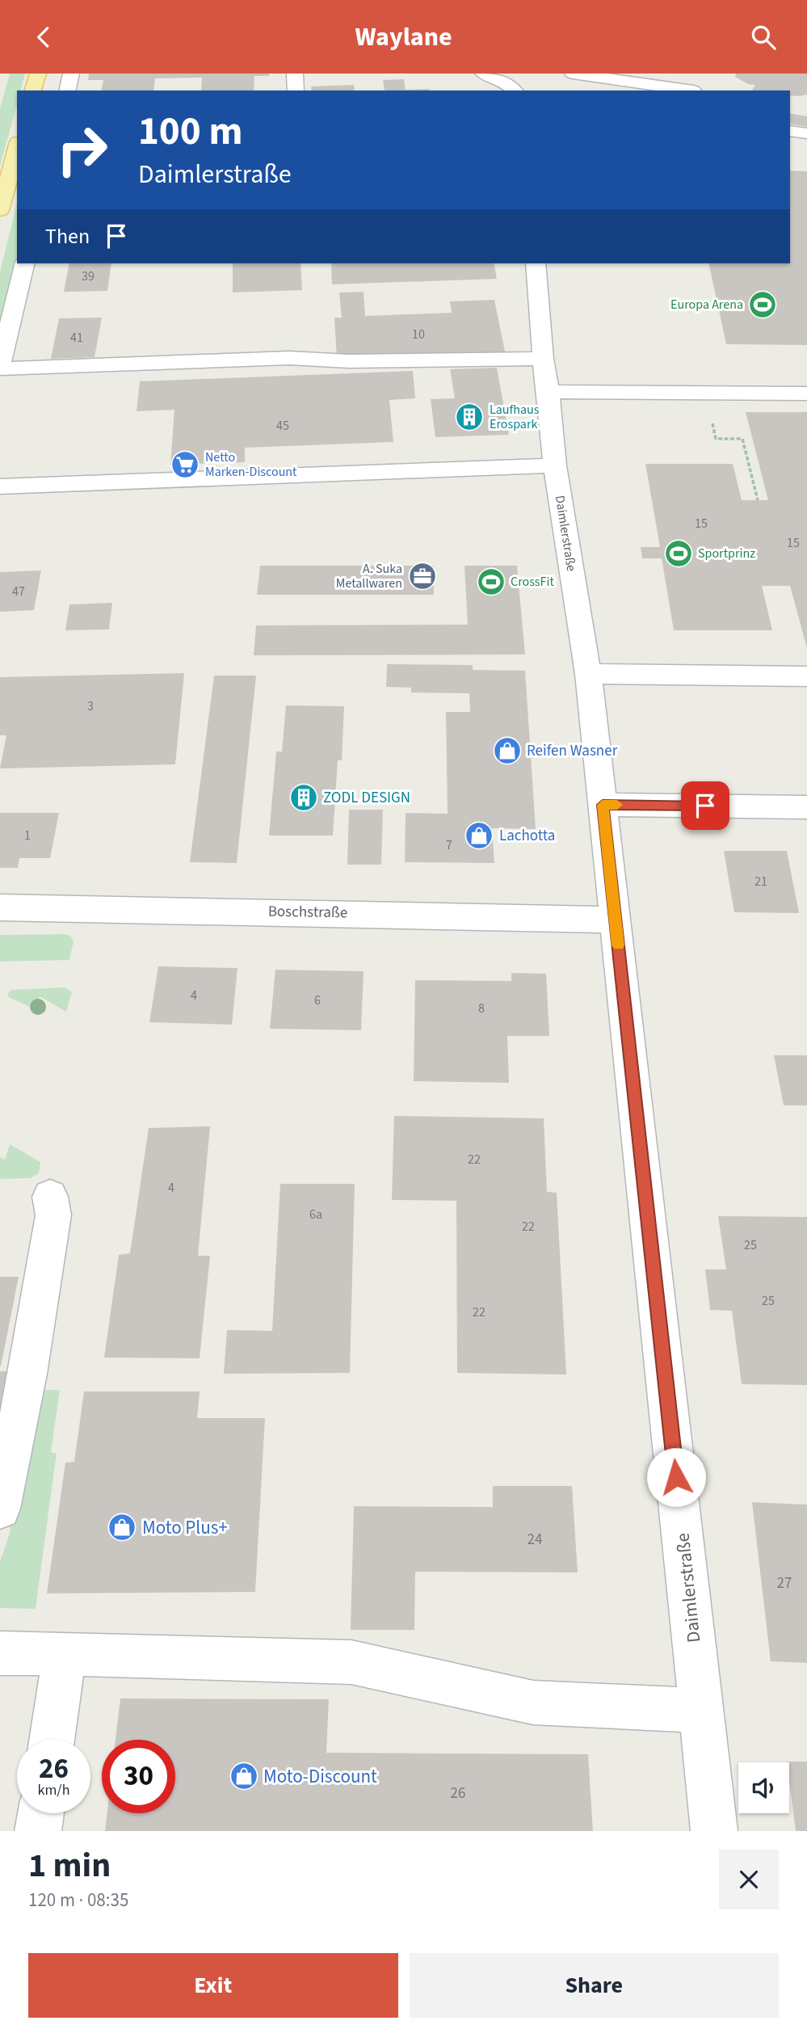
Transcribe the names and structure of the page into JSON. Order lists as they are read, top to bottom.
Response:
{
  "streets": {
    "street": ["Daimlerstraße", "Boschstraße"]
  },
  "crossings": [
    ["Daimlerstraße", "Boschstraße"]
  ],
  "places": {
    "sports": ["Europa Arena", "Sportprinz", "CrossFit"],
    "building": ["Laufhaus Erospark", "ZODL DESIGN"],
    "supermarket": ["Netto Marken-Discount"],
    "office": ["A. Suka Metallwaren"],
    "shop": [
      "Reifen Wasner",
      "Lachotta",
      "Moto Plus+",
      "Moto-Discount"
    ]
  },
  "house_numbers": [
    "39",
    "10",
    "41",
    "45",
    "15",
    "15",
    "47",
    "3",
    "1",
    "7",
    "21",
    "4",
    "6",
    "8",
    "22",
    "4",
    "6a",
    "22",
    "25",
    "25",
    "22",
    "24",
    "27",
    "26"
  ],
  "page": {
    "header": "Waylane",
    "turn": ["100 m", "Daimlerstraße"],
    "then": "Then",
    "speed": "26 km/h",
    "limit": "30",
    "heading": ["1 min", "120 m · 08:35"],
    "buttons": ["Exit", "Share"]
  }
}
